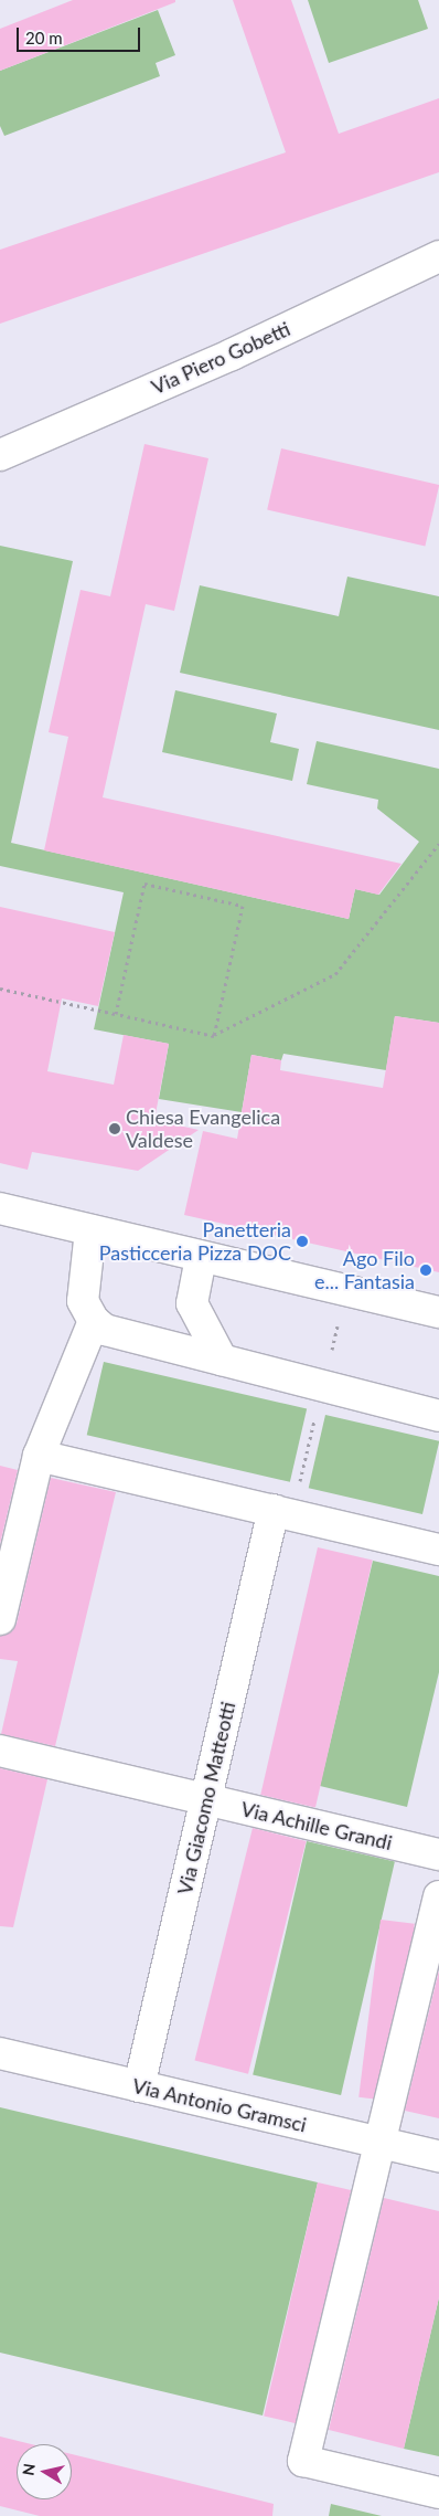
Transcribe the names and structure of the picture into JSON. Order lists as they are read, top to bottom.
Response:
{
  "streets": {
    "street": [
      "Via Piero Gobetti",
      "Via Giacomo Matteotti",
      "Via Achille Grandi",
      "Via Antonio Gramsci"
    ]
  },
  "crossings": [
    ["Via Giacomo Matteotti", "Via Achille Grandi"],
    ["Via Giacomo Matteotti", "Via Antonio Gramsci"]
  ],
  "places": ["Chiesa Evangelica Valdese", "Panetteria Pasticceria Pizza DOC", "Ago Filo e... Fantasia"],
  "scale_bar": "20 m",
  "north": "left"
}
